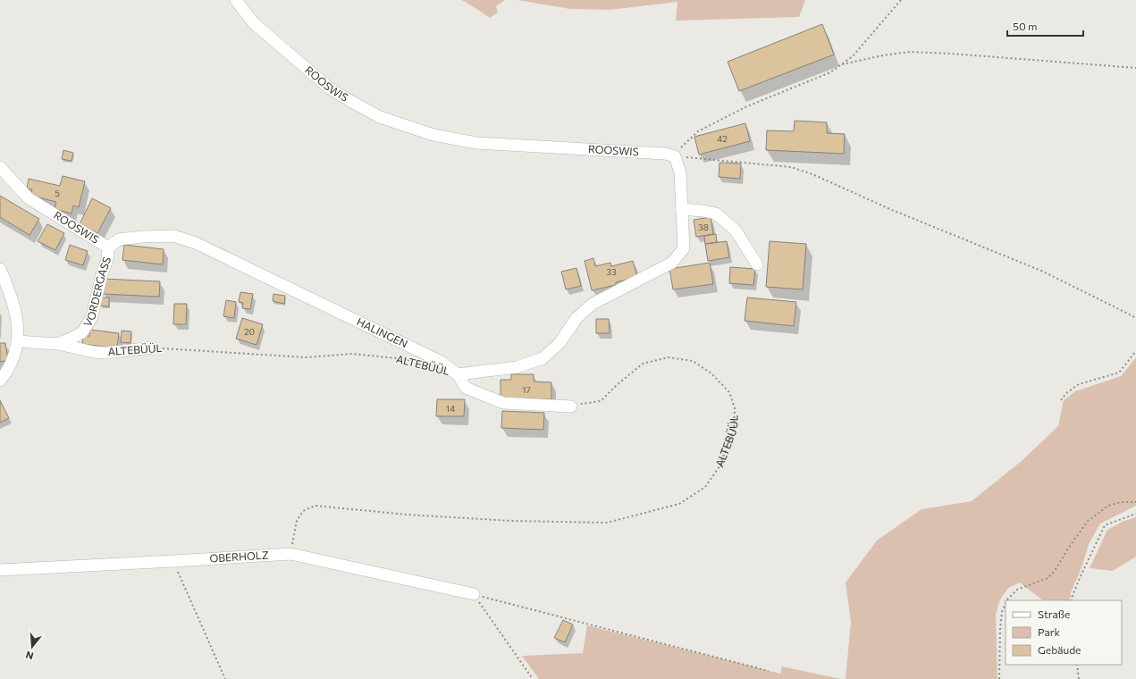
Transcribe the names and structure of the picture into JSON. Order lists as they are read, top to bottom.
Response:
{
  "streets": {
    "street": [
      "ROOSWIS",
      "VORDERGASS",
      "HALINGEN",
      "ALTEBÜÜL",
      "OBERHOLZ"
    ]
  },
  "crossings": [
    ["ROOSWIS", "VORDERGASS"],
    ["ROOSWIS", "HALINGEN"],
    ["VORDERGASS", "ALTEBÜÜL"],
    ["HALINGEN", "ALTEBÜÜL"],
    ["ALTEBÜÜL", "OBERHOLZ"]
  ],
  "house_numbers": [
    "42",
    "5",
    "38",
    "33",
    "20",
    "17",
    "14"
  ],
  "legend": ["Straße", "Park", "Gebäude"],
  "scale_bar": "50 m",
  "north": "bottom"
}
